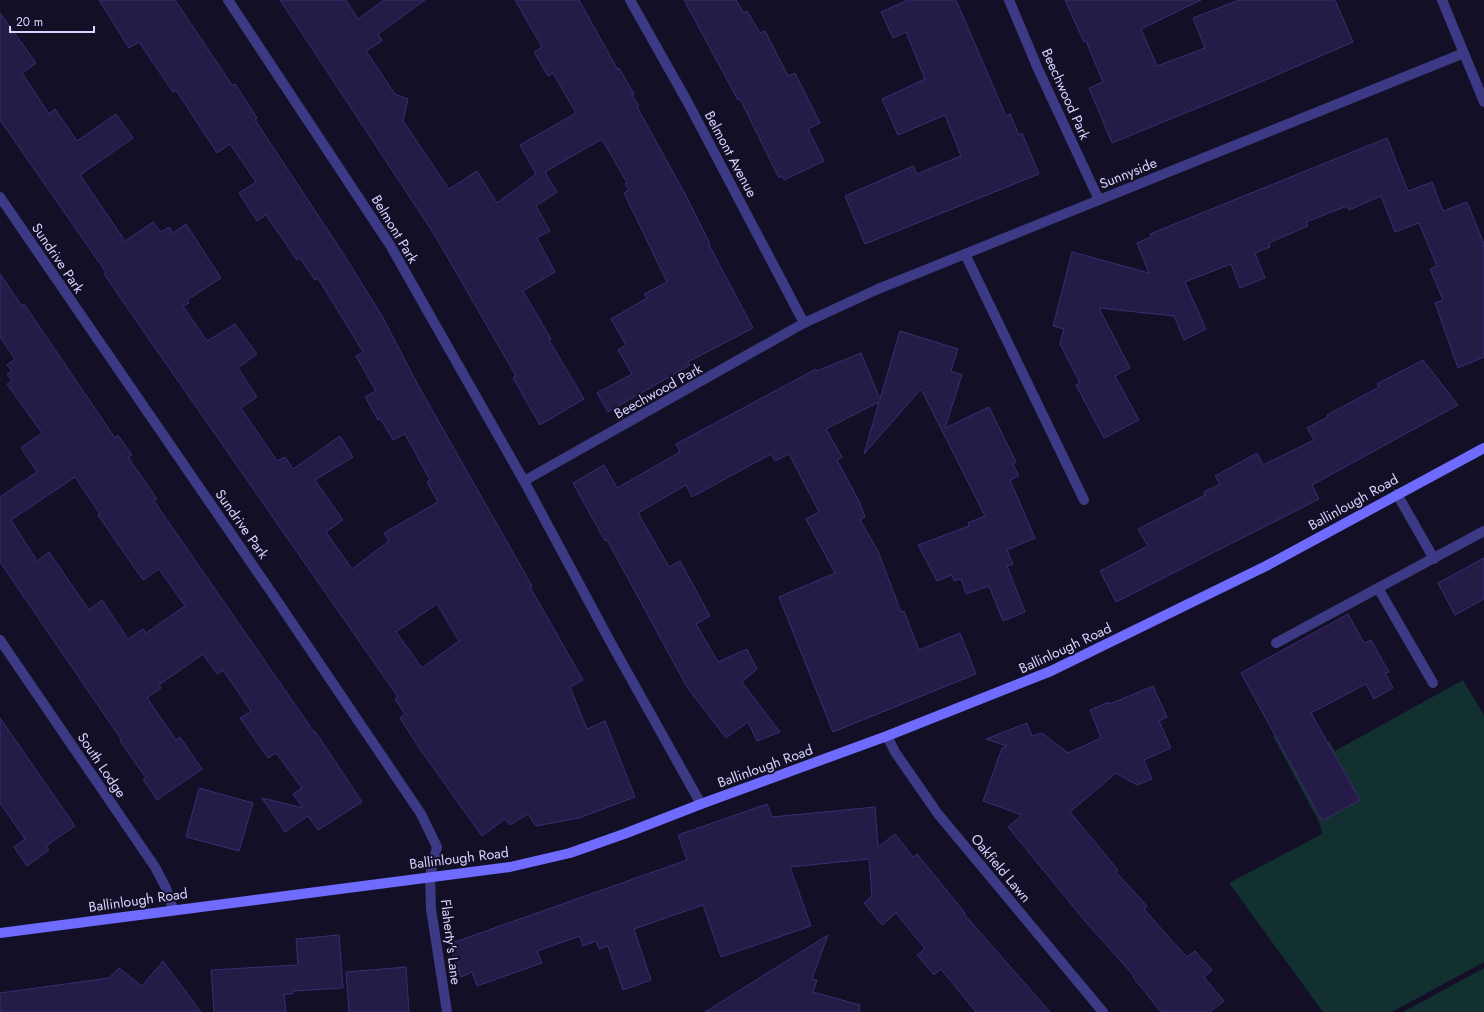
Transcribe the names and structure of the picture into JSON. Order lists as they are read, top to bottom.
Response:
{
  "streets": {
    "street": [
      "Beechwood Park",
      "Belmont Avenue",
      "Sunnyside",
      "Belmont Park",
      "Sundrive Park",
      "Ballinlough Road",
      "South Lodge",
      "Oakfield Lawn",
      "Flaherty's Lane"
    ]
  },
  "crossings": [
    ["Beechwood Park", "Belmont Avenue"],
    ["Beechwood Park", "Sunnyside"],
    ["Beechwood Park", "Belmont Park"],
    ["Belmont Avenue", "Sunnyside"],
    ["Belmont Park", "Ballinlough Road"],
    ["Sundrive Park", "Ballinlough Road"],
    ["Sundrive Park", "Flaherty's Lane"],
    ["Ballinlough Road", "South Lodge"],
    ["Ballinlough Road", "Oakfield Lawn"],
    ["Ballinlough Road", "Flaherty's Lane"]
  ],
  "scale_bar": "20 m"
}
